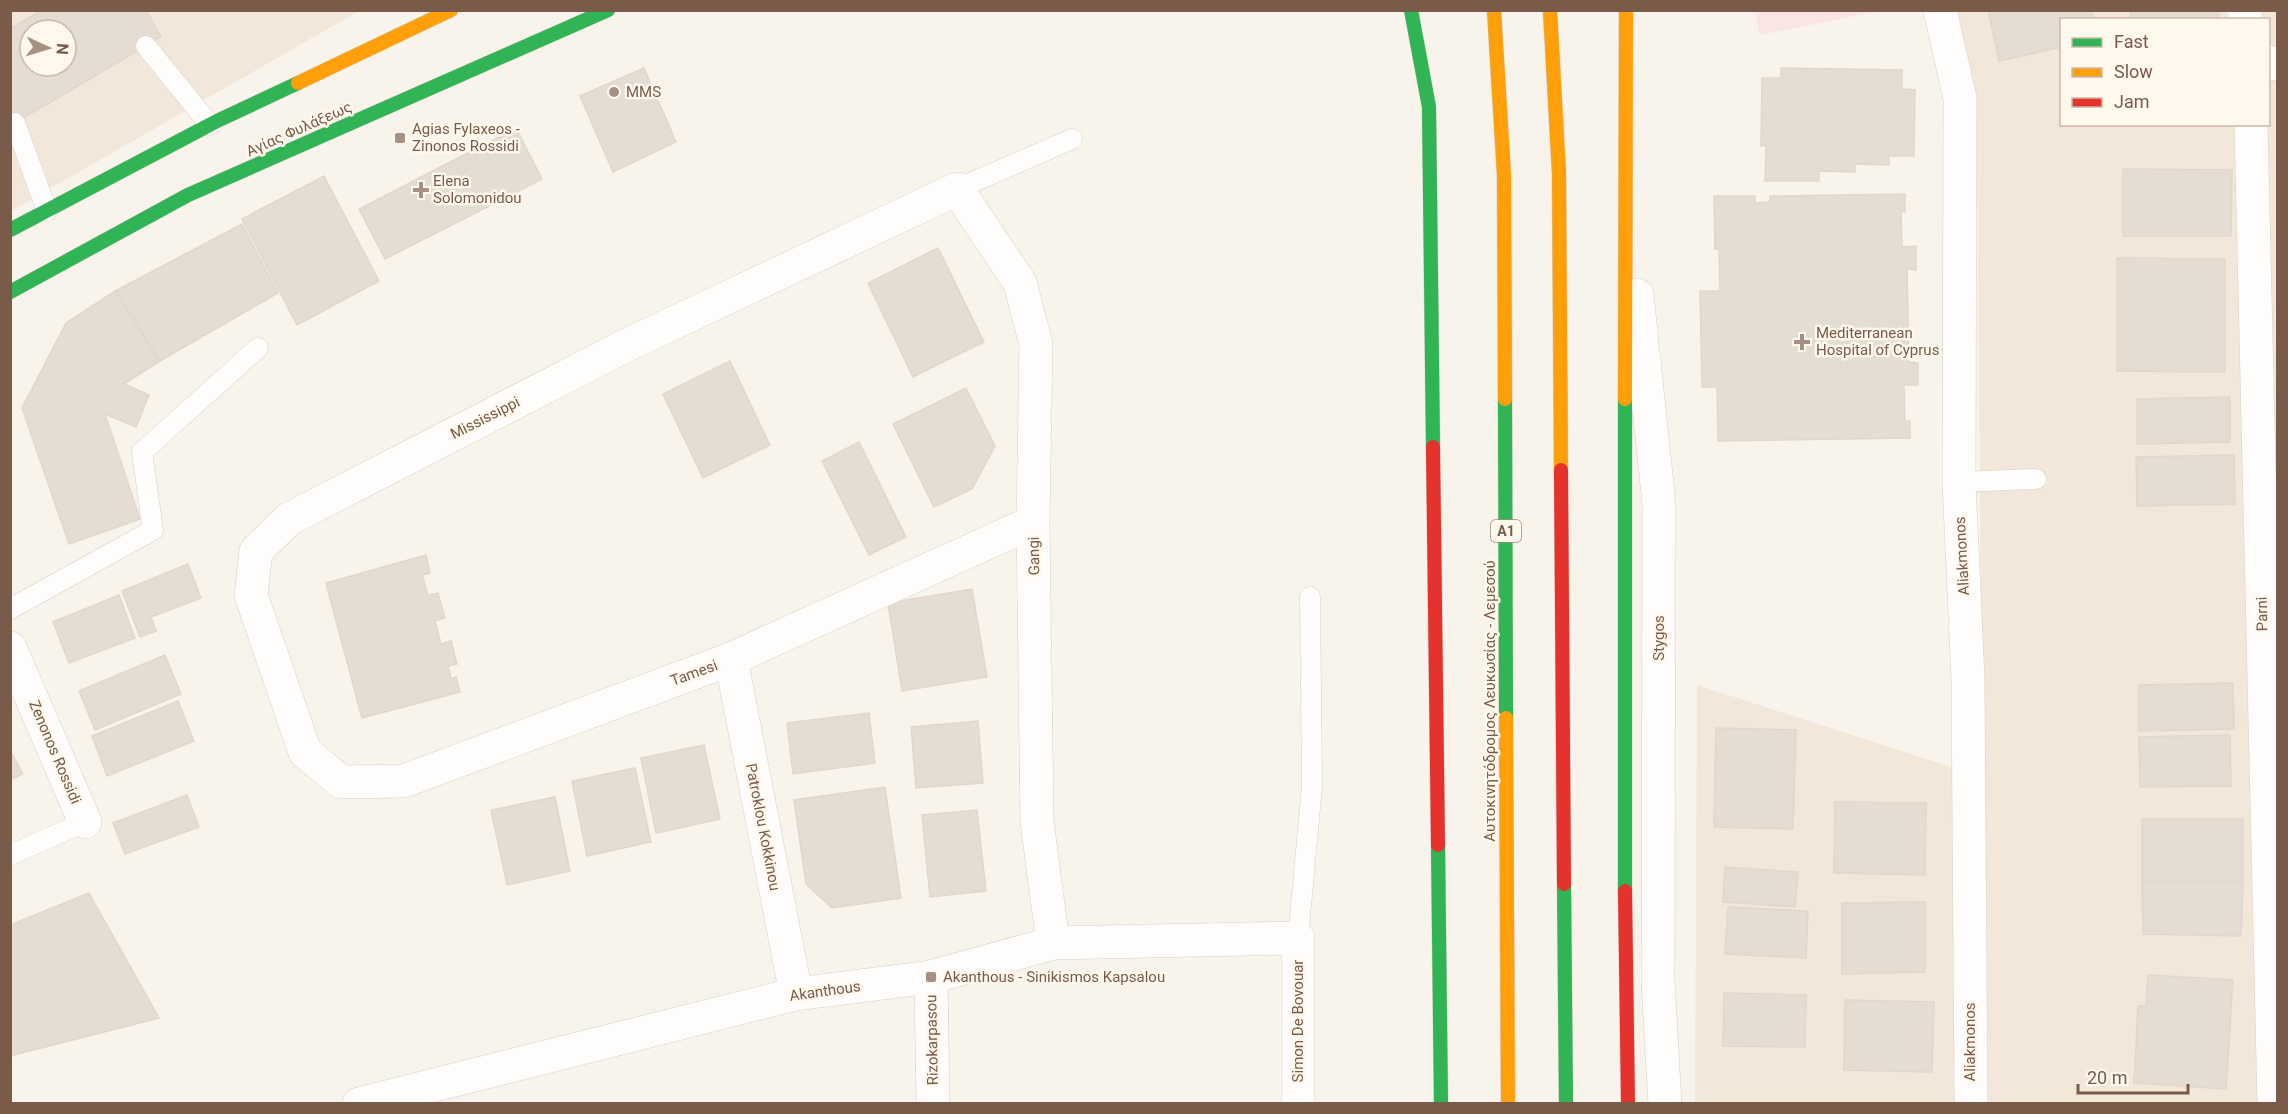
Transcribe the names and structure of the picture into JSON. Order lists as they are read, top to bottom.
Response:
{
  "streets": {
    "main road": ["Αγίας Φυλάξεως", "A1", "Αυτοκινητόδρομος Λευκωσίας - Λεμεσού"],
    "street": [
      "Mississippi",
      "Gangi",
      "Aliakmonos",
      "Parni",
      "Stygos",
      "Tamesi",
      "Zenonos Rossidi",
      "Patroklou Kokkinou",
      "Akanthous",
      "Simon De Bovouar",
      "Rizokarpasou"
    ]
  },
  "crossings": [
    ["Mississippi", "Gangi"],
    ["Mississippi", "Tamesi"],
    ["Gangi", "Tamesi"],
    ["Gangi", "Akanthous"],
    ["Tamesi", "Patroklou Kokkinou"],
    ["Patroklou Kokkinou", "Akanthous"],
    ["Akanthous", "Simon De Bovouar"],
    ["Akanthous", "Rizokarpasou"]
  ],
  "places": {
    "other": ["MMS"],
    "transit": ["Agias Fylaxeos - Zinonos Rossidi", "Akanthous - Sinikismos Kapsalou"],
    "health": ["Elena Solomonidou", "Mediterranean Hospital of Cyprus"]
  },
  "legend": ["Fast", "Slow", "Jam"],
  "scale_bar": "20 m",
  "north": "right"
}
